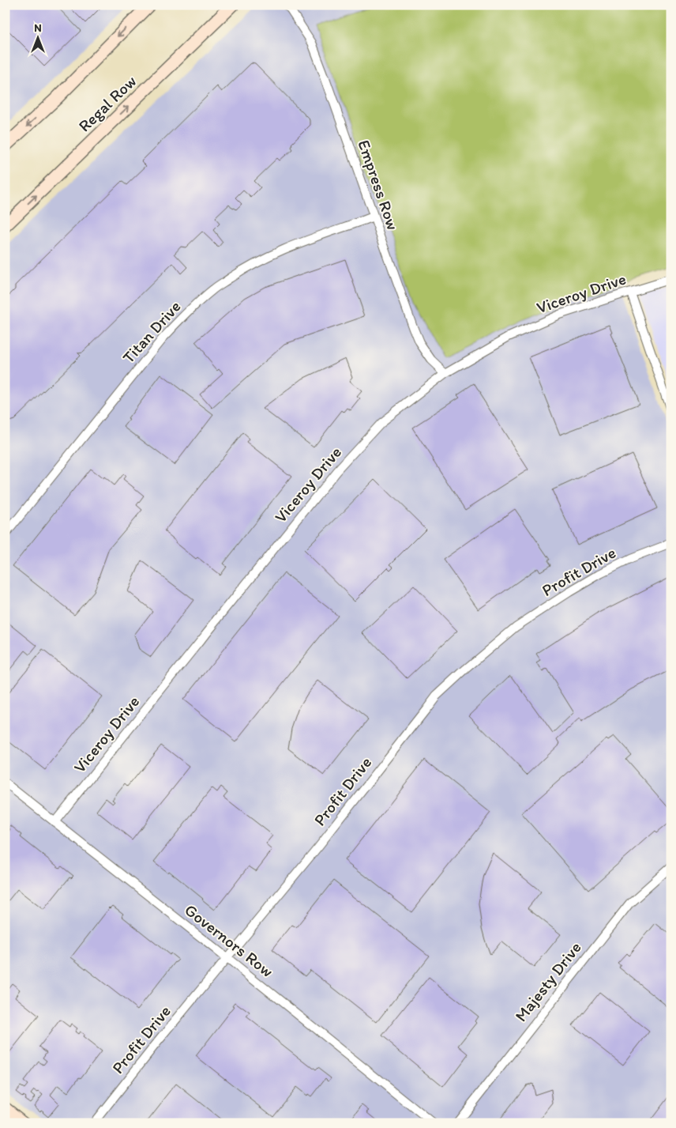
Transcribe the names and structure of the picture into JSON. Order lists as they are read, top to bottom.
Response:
{
  "streets": {
    "main road": ["Regal Row"],
    "street": [
      "Empress Row",
      "Viceroy Drive",
      "Titan Drive",
      "Profit Drive",
      "Governors Row",
      "Majesty Drive"
    ]
  },
  "crossings": [
    ["Empress Row", "Viceroy Drive"],
    ["Empress Row", "Titan Drive"],
    ["Viceroy Drive", "Governors Row"],
    ["Profit Drive", "Governors Row"]
  ],
  "north": "top"
}
